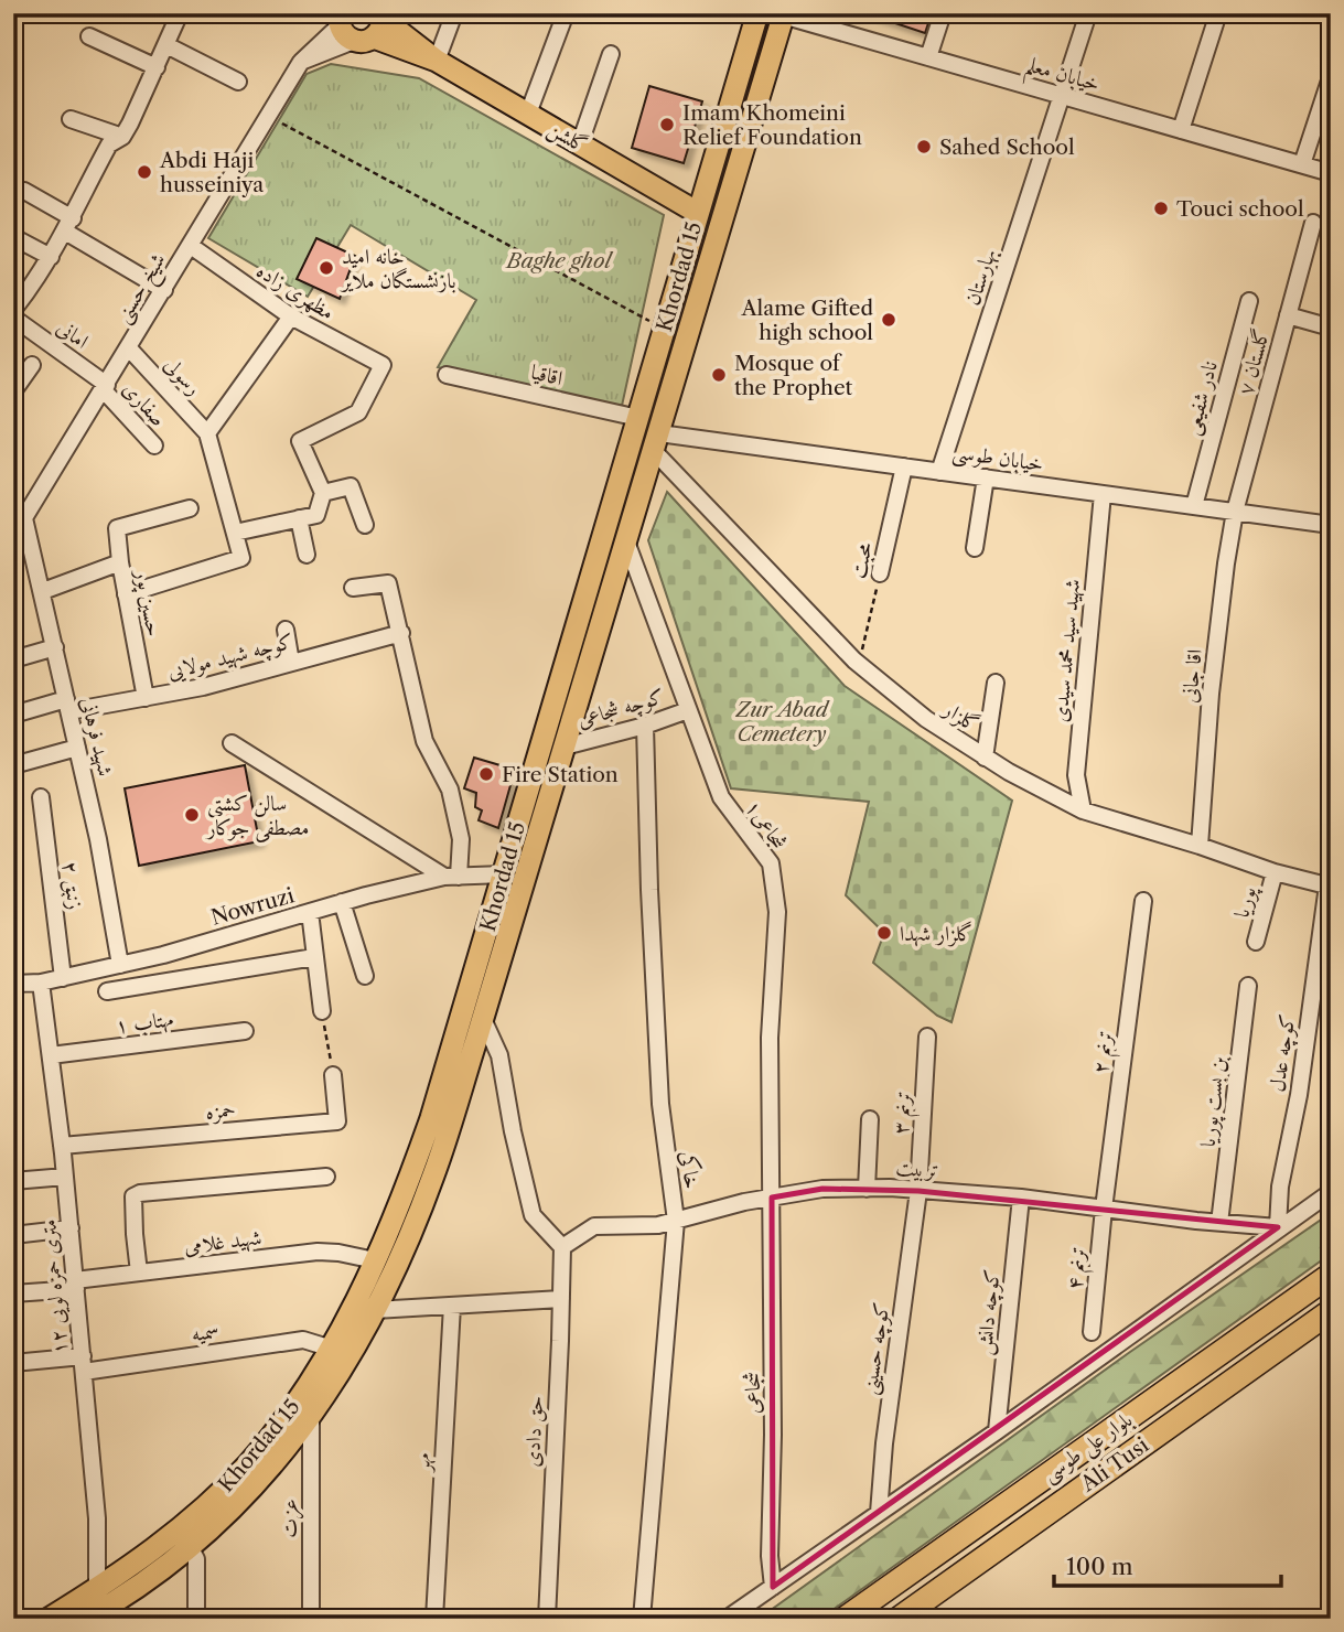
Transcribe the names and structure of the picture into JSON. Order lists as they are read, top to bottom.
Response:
{
  "streets": {
    "highway": ["بلوار علی طوسی", "Ali Tusi"],
    "main road": ["گلشن", "Khordad 15"],
    "street": [
      "خیابان معلم",
      "بهارستان",
      "شیخ حسنی",
      "مظهری زاده",
      "امانی",
      "گلستان ۷",
      "اقاقیا",
      "رسولی",
      "نادر شفیعی",
      "صفاری",
      "خیابان طوسی",
      "محبت",
      "حسین پور",
      "شهید سید محمد سیدی",
      "کوچه شهید مولایی",
      "اقا جانی",
      "کوچه شجاعی",
      "گلزار",
      "شهید فرهانی",
      "شجاعی۱",
      "زنبق ۲",
      "پوریا",
      "Nowruzi",
      "مهتاب ۱",
      "ترنم ۲",
      "کوچه عدل",
      "بن بست پوریا",
      "حمزه",
      "ترنم ۳",
      "تربیت",
      "خاکی",
      "شهید غلامی",
      "ترنم ۴",
      "۱۲ متری حمزه لویی",
      "کوچه دانش",
      "سمیه",
      "کوچه حسینی",
      "شجاعی",
      "حق دادی",
      "مهر",
      "عزت"
    ]
  },
  "crossings": [
    ["خیابان معلم", "Khordad 15"],
    ["خیابان معلم", "بهارستان"],
    ["گلشن", "Khordad 15"],
    ["گلشن", "شیخ حسنی"],
    ["Khordad 15", "اقاقیا"],
    ["Khordad 15", "خیابان طوسی"],
    ["Khordad 15", "کوچه شجاعی"],
    ["Khordad 15", "گلزار"],
    ["Khordad 15", "شجاعی۱"],
    ["Khordad 15", "Nowruzi"],
    ["Khordad 15", "شهید غلامی"],
    ["Khordad 15", "۱۲ متری حمزه لویی"],
    ["Khordad 15", "سمیه"],
    ["Khordad 15", "عزت"],
    ["بهارستان", "خیابان طوسی"],
    ["شیخ حسنی", "مظهری زاده"],
    ["شیخ حسنی", "امانی"],
    ["شیخ حسنی", "رسولی"],
    ["شیخ حسنی", "صفاری"],
    ["شیخ حسنی", "شهید فرهانی"],
    ["امانی", "صفاری"],
    ["گلستان ۷", "خیابان طوسی"],
    ["گلستان ۷", "اقا جانی"],
    ["نادر شفیعی", "خیابان طوسی"],
    ["خیابان طوسی", "محبت"],
    ["خیابان طوسی", "شهید سید محمد سیدی"],
    ["خیابان طوسی", "اقا جانی"],
    ["خیابان طوسی", "گلزار"],
    ["محبت", "گلزار"],
    ["حسین پور", "کوچه شهید مولایی"],
    ["حسین پور", "شهید فرهانی"],
    ["شهید سید محمد سیدی", "گلزار"],
    ["کوچه شهید مولایی", "شهید فرهانی"],
    ["اقا جانی", "گلزار"],
    ["کوچه شجاعی", "شجاعی۱"],
    ["کوچه شجاعی", "خاکی"],
    ["گلزار", "پوریا"],
    ["گلزار", "کوچه عدل"],
    ["شهید فرهانی", "Nowruzi"],
    ["شجاعی۱", "تربیت"],
    ["شجاعی۱", "شجاعی"],
    ["زنبق ۲", "Nowruzi"],
    ["Nowruzi", "۱۲ متری حمزه لویی"],
    ["مهتاب ۱", "۱۲ متری حمزه لویی"],
    ["ترنم ۲", "تربیت"],
    ["ترنم ۲", "ترنم ۴"],
    ["کوچه عدل", "تربیت"],
    ["بن بست پوریا", "تربیت"],
    ["حمزه", "۱۲ متری حمزه لویی"],
    ["ترنم ۳", "تربیت"],
    ["ترنم ۳", "کوچه حسینی"],
    ["تربیت", "خاکی"],
    ["تربیت", "ترنم ۴"],
    ["تربیت", "کوچه دانش"],
    ["تربیت", "کوچه حسینی"],
    ["تربیت", "شجاعی"],
    ["تربیت", "حق دادی"],
    ["شهید غلامی", "۱۲ متری حمزه لویی"],
    ["۱۲ متری حمزه لویی", "سمیه"]
  ],
  "parks": ["Baghe ghol", "Zur Abad Cemetery"],
  "places": [
    "Imam Khomeini Relief Foundation",
    "Sahed School",
    "Abdi Haji husseiniya",
    "Touci school",
    "خانه امید بازنشستگان ملایر",
    "Alame Gifted high school",
    "Mosque of the Prophet",
    "Fire Station",
    "سالن کشتی مصطفی جوکار",
    "گلزار شهدا"
  ],
  "scale_bar": "100 m"
}
